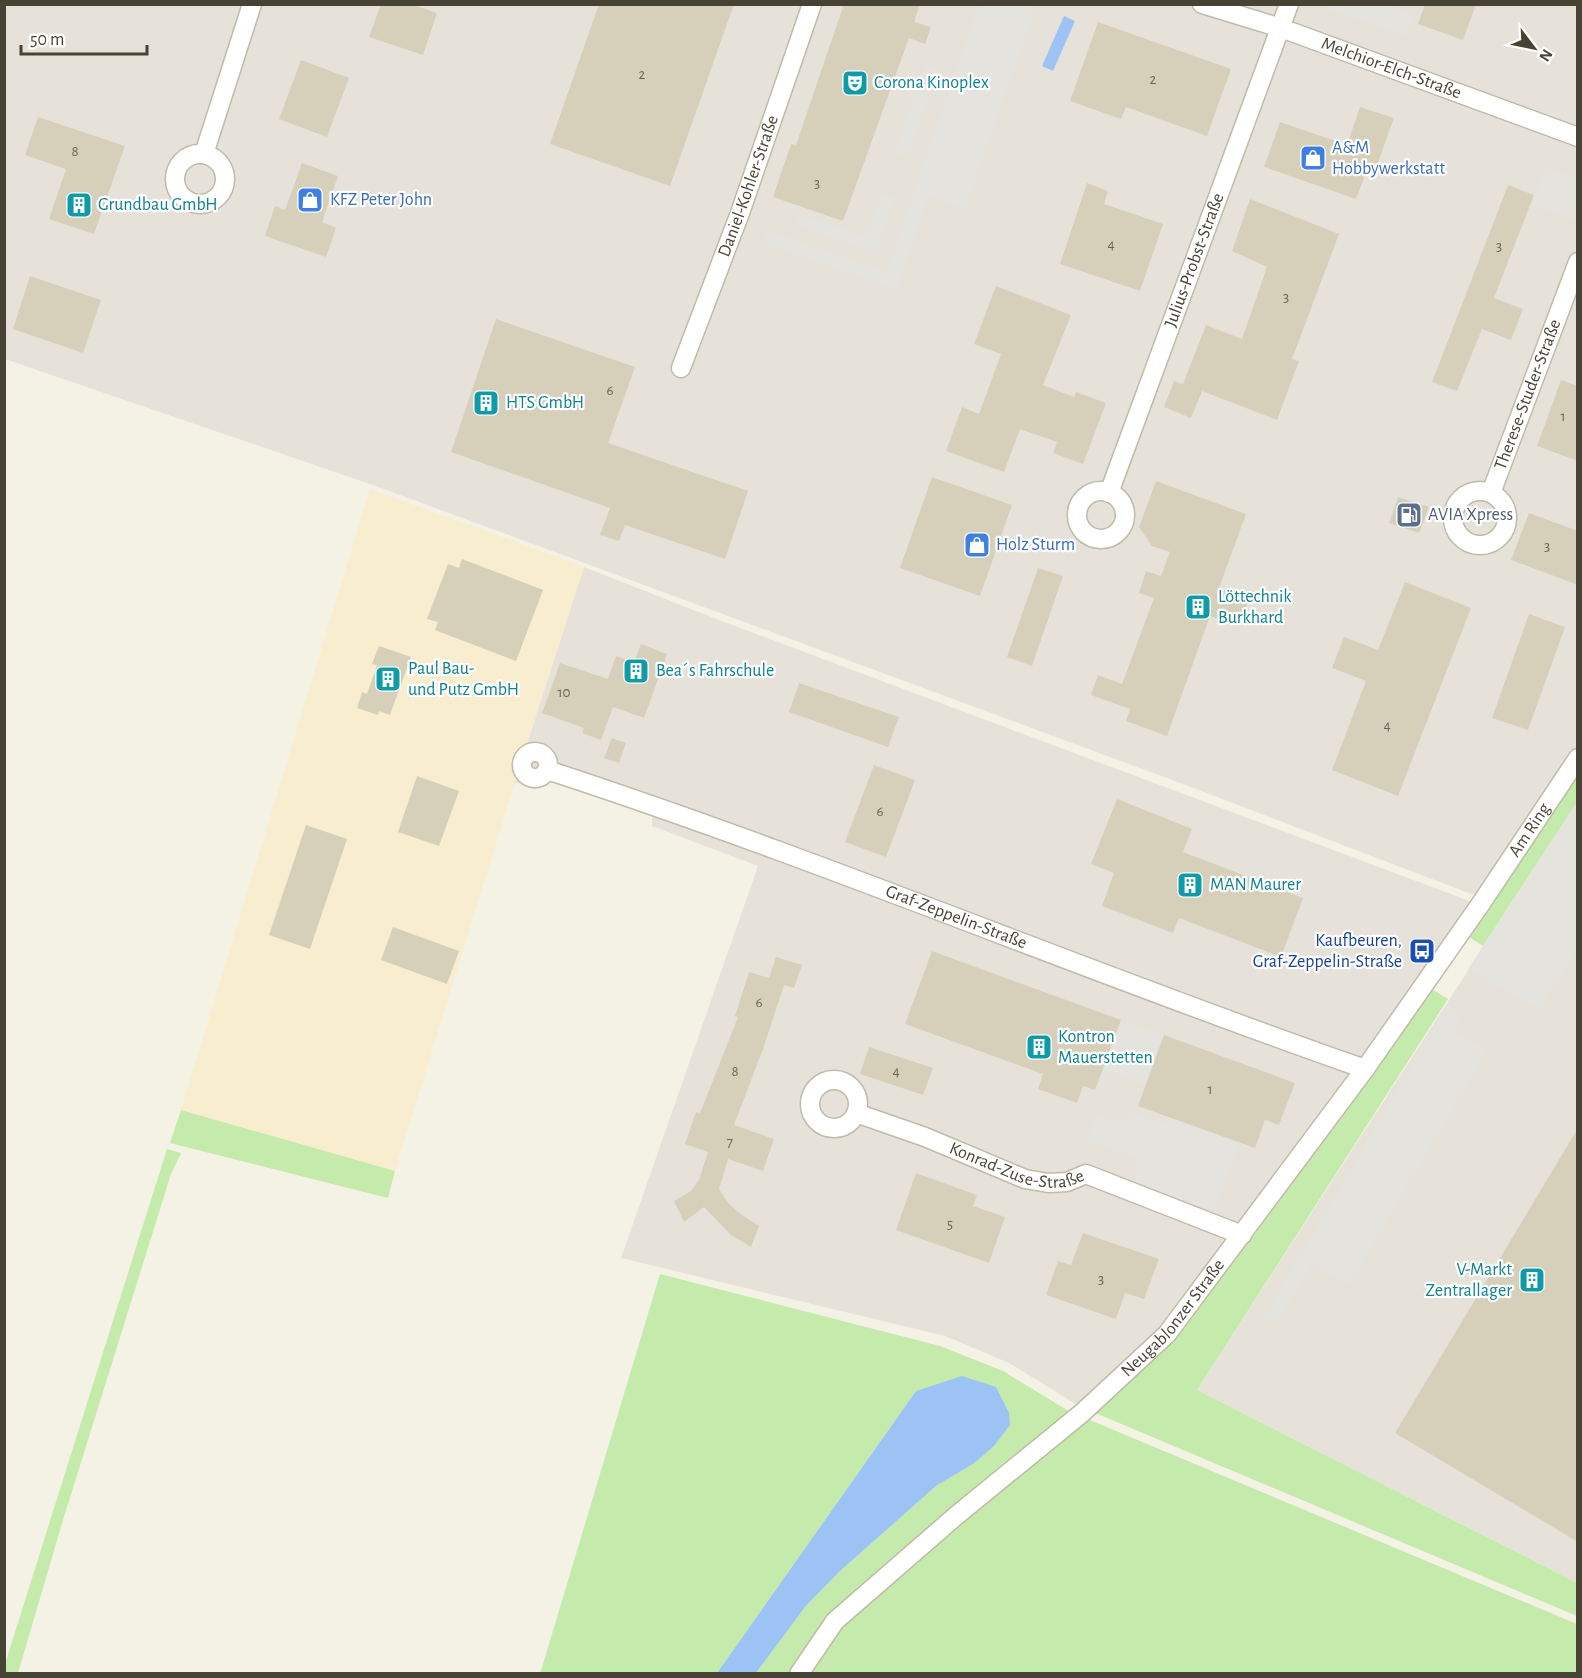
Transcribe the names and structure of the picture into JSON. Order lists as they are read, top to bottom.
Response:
{
  "streets": {
    "street": [
      "Melchior-Elch-Straße",
      "Daniel-Kohler-Straße",
      "Julius-Probst-Straße",
      "Therese-Studer-Straße",
      "Am Ring",
      "Graf-Zeppelin-Straße",
      "Konrad-Zuse-Straße",
      "Neugablonzer Straße"
    ]
  },
  "crossings": [
    ["Melchior-Elch-Straße", "Julius-Probst-Straße"],
    ["Am Ring", "Neugablonzer Straße"],
    ["Graf-Zeppelin-Straße", "Neugablonzer Straße"],
    ["Konrad-Zuse-Straße", "Neugablonzer Straße"]
  ],
  "places": {
    "theatre": ["Corona Kinoplex"],
    "shop": ["A&M Hobbywerkstatt", "KFZ Peter John", "Holz Sturm"],
    "building": [
      "Grundbau GmbH",
      "HTS GmbH",
      "Löttechnik Burkhard",
      "Bea´s Fahrschule",
      "Paul Bau- und Putz GmbH",
      "MAN Maurer",
      "Kontron Mauerstetten",
      "V-Markt Zentrallager"
    ],
    "fuel station": ["AVIA Xpress"],
    "bus stop": ["Kaufbeuren, Graf-Zeppelin-Straße"]
  },
  "house_numbers": [
    "2",
    "2",
    "8",
    "3",
    "4",
    "3",
    "3",
    "6",
    "1",
    "3",
    "10",
    "4",
    "6",
    "6",
    "8",
    "4",
    "1",
    "7",
    "5",
    "3"
  ],
  "scale_bar": "50 m",
  "north": "bottom right"
}
